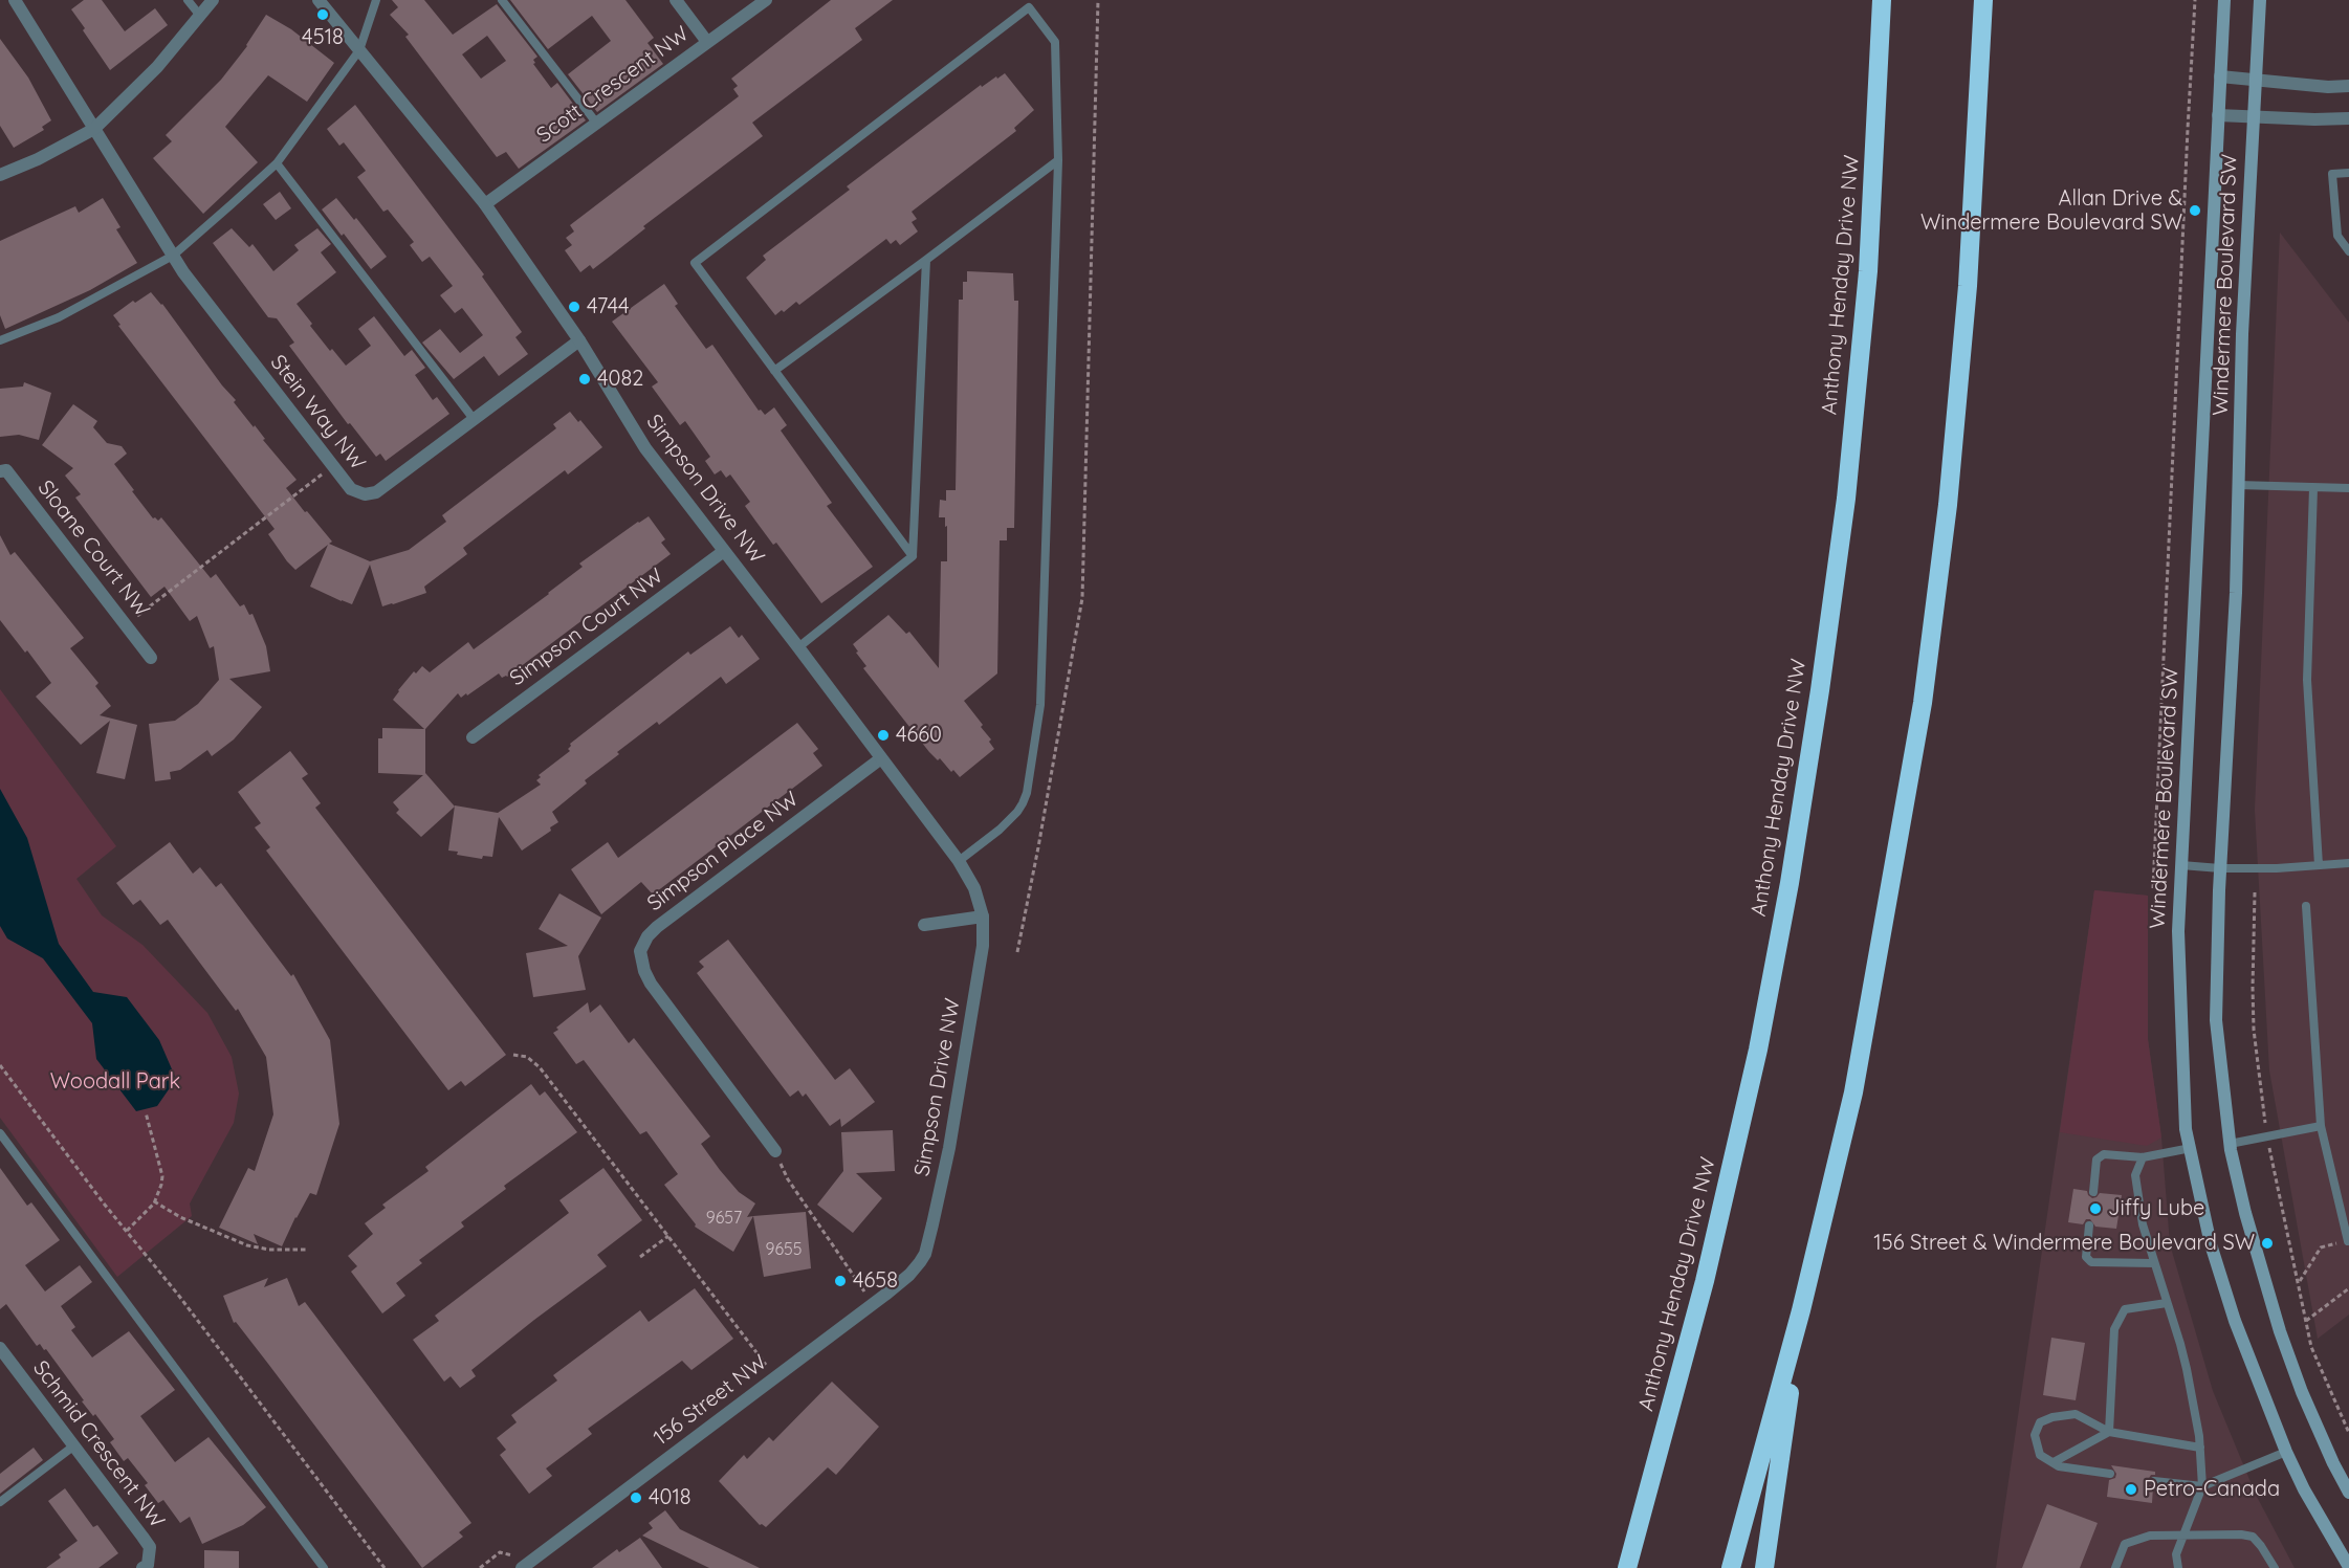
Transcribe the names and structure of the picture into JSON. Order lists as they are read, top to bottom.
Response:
{
  "streets": {
    "highway": ["Anthony Henday Drive NW"],
    "main road": ["Windermere Boulevard SW"],
    "street": [
      "Scott Crescent NW",
      "Stein Way NW",
      "Simpson Drive NW",
      "Sloane Court NW",
      "Simpson Court NW",
      "Simpson Place NW",
      "156 Street NW",
      "Schmid Crescent NW"
    ]
  },
  "crossings": [
    ["Scott Crescent NW", "Simpson Drive NW"],
    ["Stein Way NW", "Simpson Drive NW"],
    ["Simpson Drive NW", "Simpson Court NW"],
    ["Simpson Drive NW", "Simpson Place NW"],
    ["Simpson Drive NW", "156 Street NW"]
  ],
  "parks": ["Woodall Park"],
  "places": [
    "4518",
    "Allan Drive & Windermere Boulevard SW",
    "4744",
    "4082",
    "4660",
    "Jiffy Lube",
    "156 Street & Windermere Boulevard SW",
    "4658",
    "Petro-Canada",
    "4018"
  ],
  "house_numbers": ["9657", "9655"]
}
